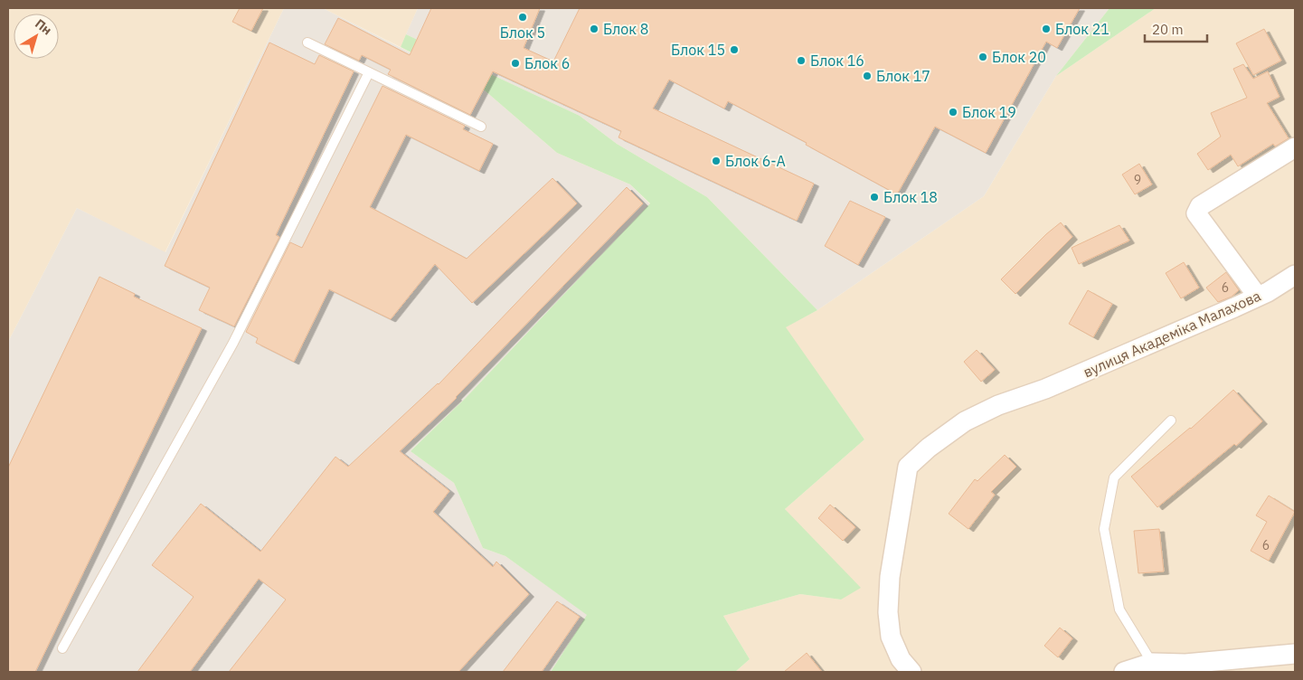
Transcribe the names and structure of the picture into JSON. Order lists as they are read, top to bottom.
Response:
{
  "streets": {
    "street": ["вулиця Академіка Малахова"]
  },
  "places": [
    "Блок 5",
    "Блок 8",
    "Блок 21",
    "Блок 15",
    "Блок 20",
    "Блок 16",
    "Блок 6",
    "Блок 17",
    "Блок 19",
    "Блок 6-А",
    "Блок 18"
  ],
  "house_numbers": ["9", "6", "6"],
  "scale_bar": "20 m",
  "north": "top right"
}
